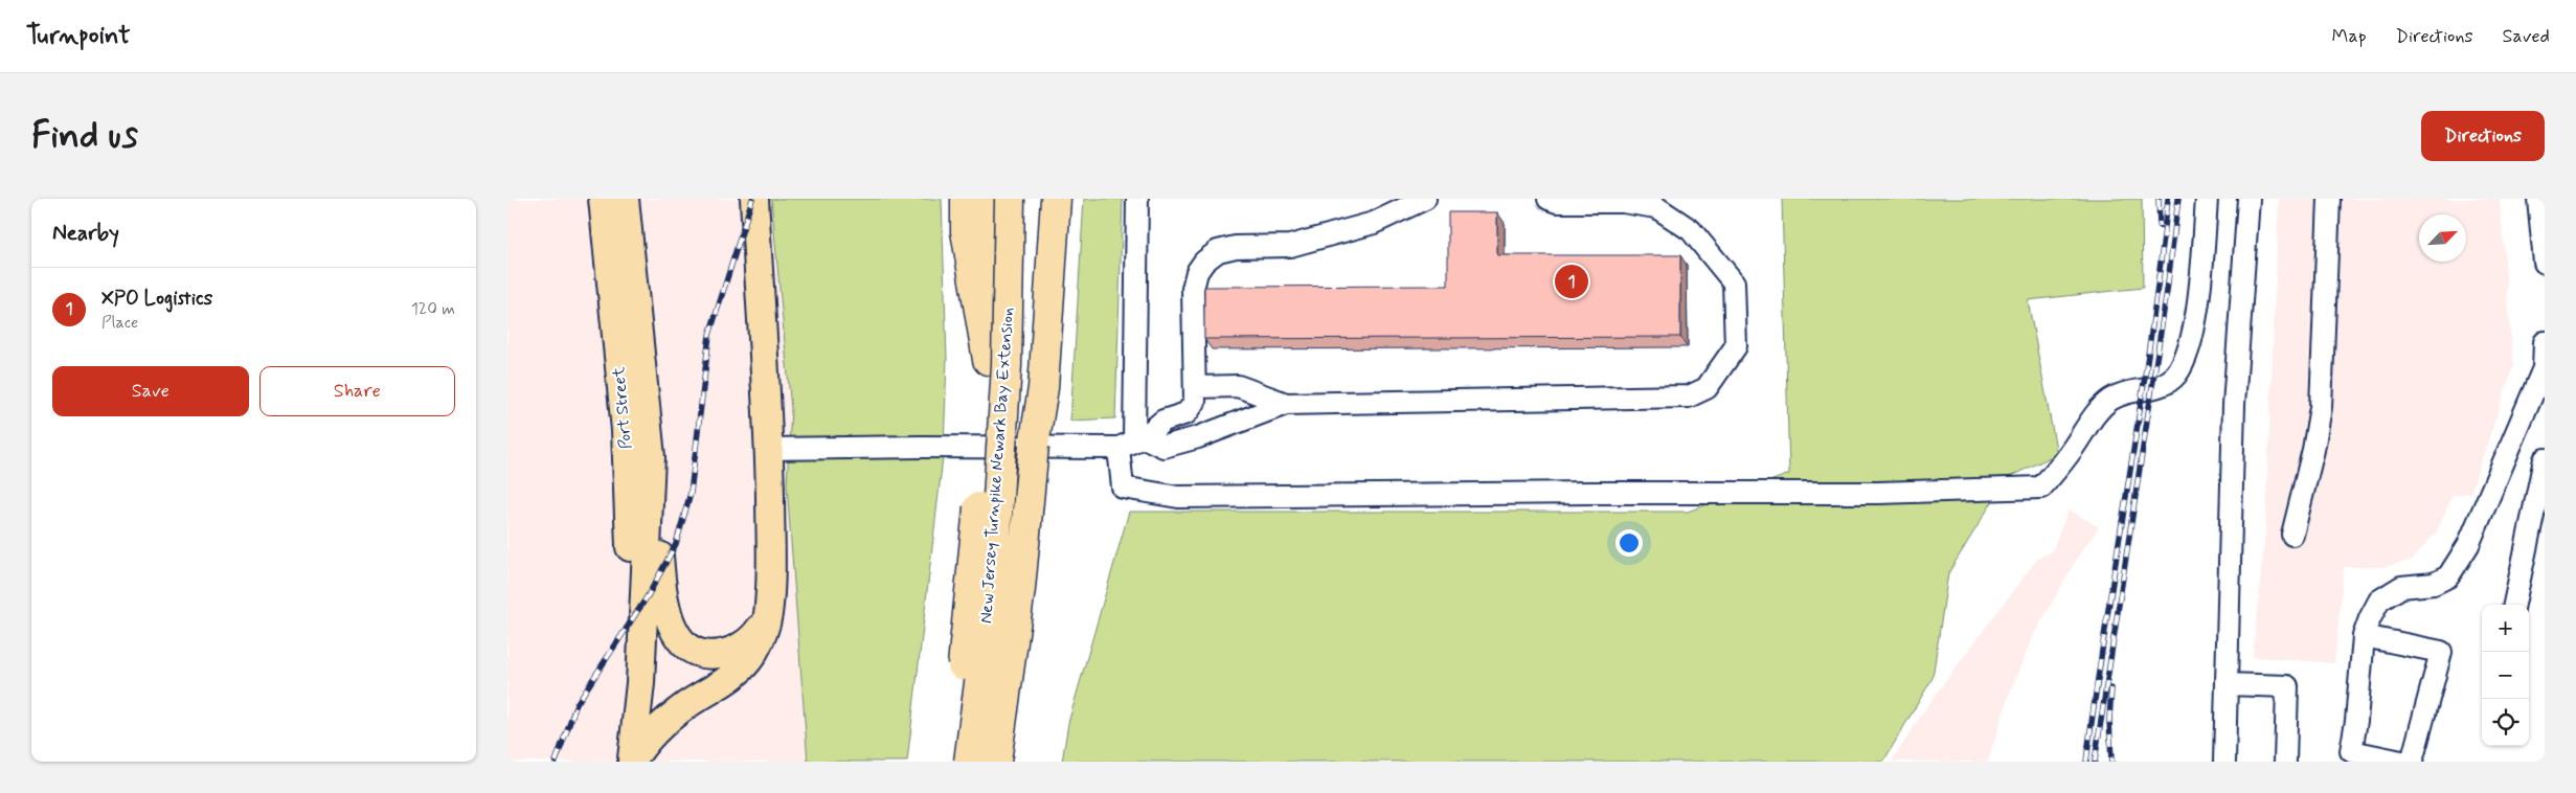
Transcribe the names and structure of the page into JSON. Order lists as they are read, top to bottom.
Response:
{
  "streets": {
    "highway": ["New Jersey Turnpike Newark Bay Extension"],
    "main road": ["Port Street"]
  },
  "north": "top right",
  "page": {
    "header": "Turnpoint",
    "nav": ["Map", "Directions", "Saved"],
    "buttons": [
      "Directions",
      ["Save", "Share"]
    ],
    "title": "Find us",
    "heading": "Nearby",
    "pins": "1",
    "list": [
      {
        "mark": "1",
        "name": "XPO Logistics",
        "note": "Place",
        "value": "120 m"
      }
    ],
    "map_buttons": ["+", "−"]
  }
}
